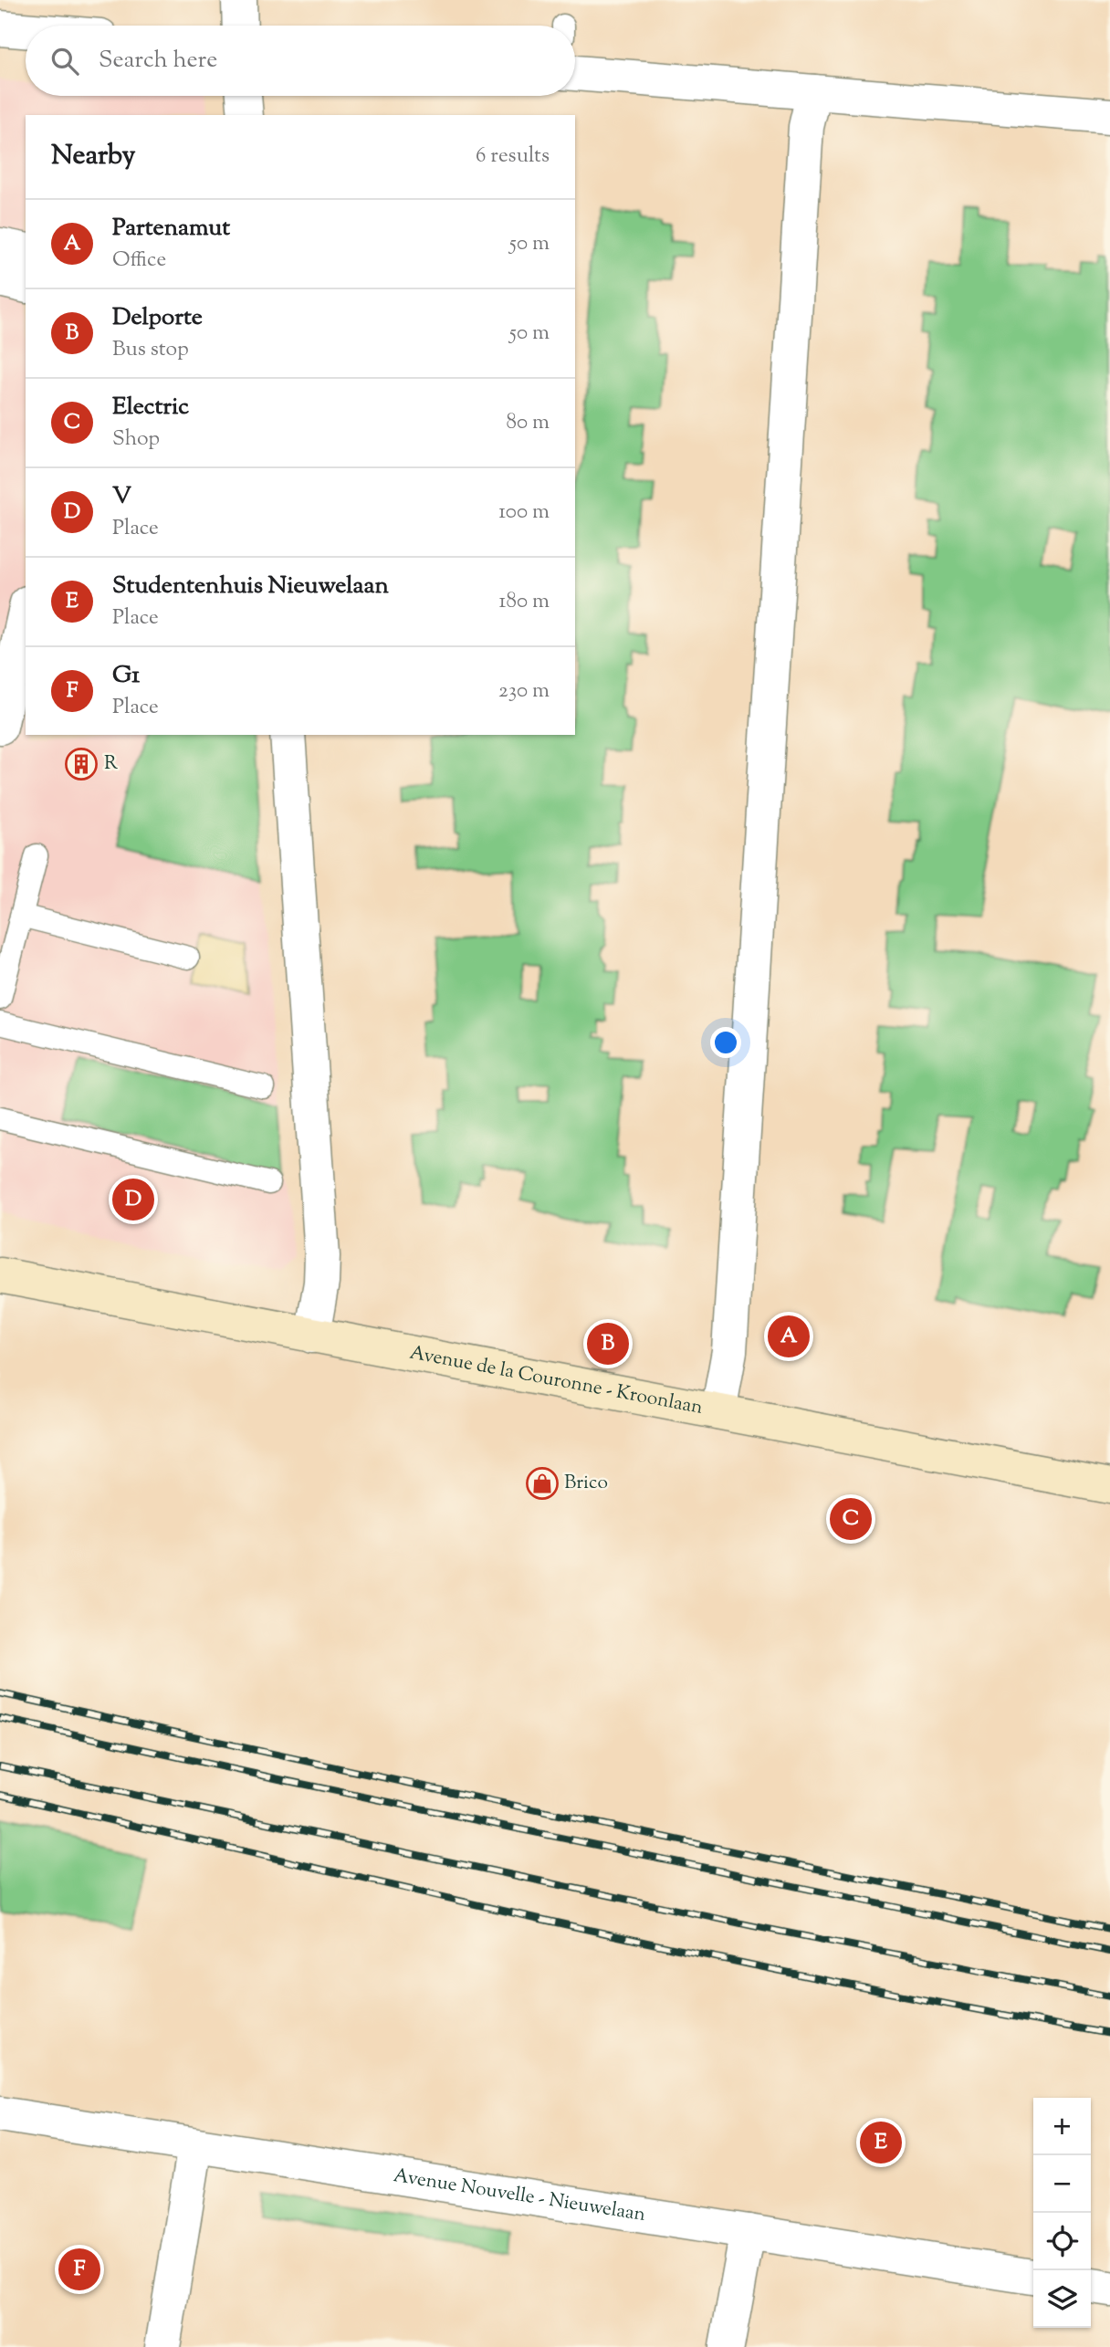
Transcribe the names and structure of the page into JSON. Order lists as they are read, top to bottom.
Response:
{
  "streets": {
    "main road": ["Avenue de la Couronne - Kroonlaan"],
    "street": ["Avenue Nouvelle - Nieuwelaan"]
  },
  "places": {
    "building": ["R"],
    "shop": ["Brico"]
  },
  "page": {
    "search": "Search here",
    "heading": ["Nearby", "6 results"],
    "list": [
      {
        "mark": "A",
        "name": "Partenamut",
        "note": "Office",
        "value": "50 m"
      },
      {
        "mark": "B",
        "name": "Delporte",
        "note": "Bus stop",
        "value": "50 m"
      },
      {
        "mark": "C",
        "name": "Electric",
        "note": "Shop",
        "value": "80 m"
      },
      {
        "mark": "D",
        "name": "V",
        "note": "Place",
        "value": "100 m"
      },
      {
        "mark": "E",
        "name": "Studentenhuis Nieuwelaan",
        "note": "Place",
        "value": "180 m"
      },
      {
        "mark": "F",
        "name": "G1",
        "note": "Place",
        "value": "230 m"
      }
    ],
    "pins": [
      "D",
      "A",
      "B",
      "C",
      "E",
      "F"
    ],
    "map_buttons": ["+", "−"]
  }
}
